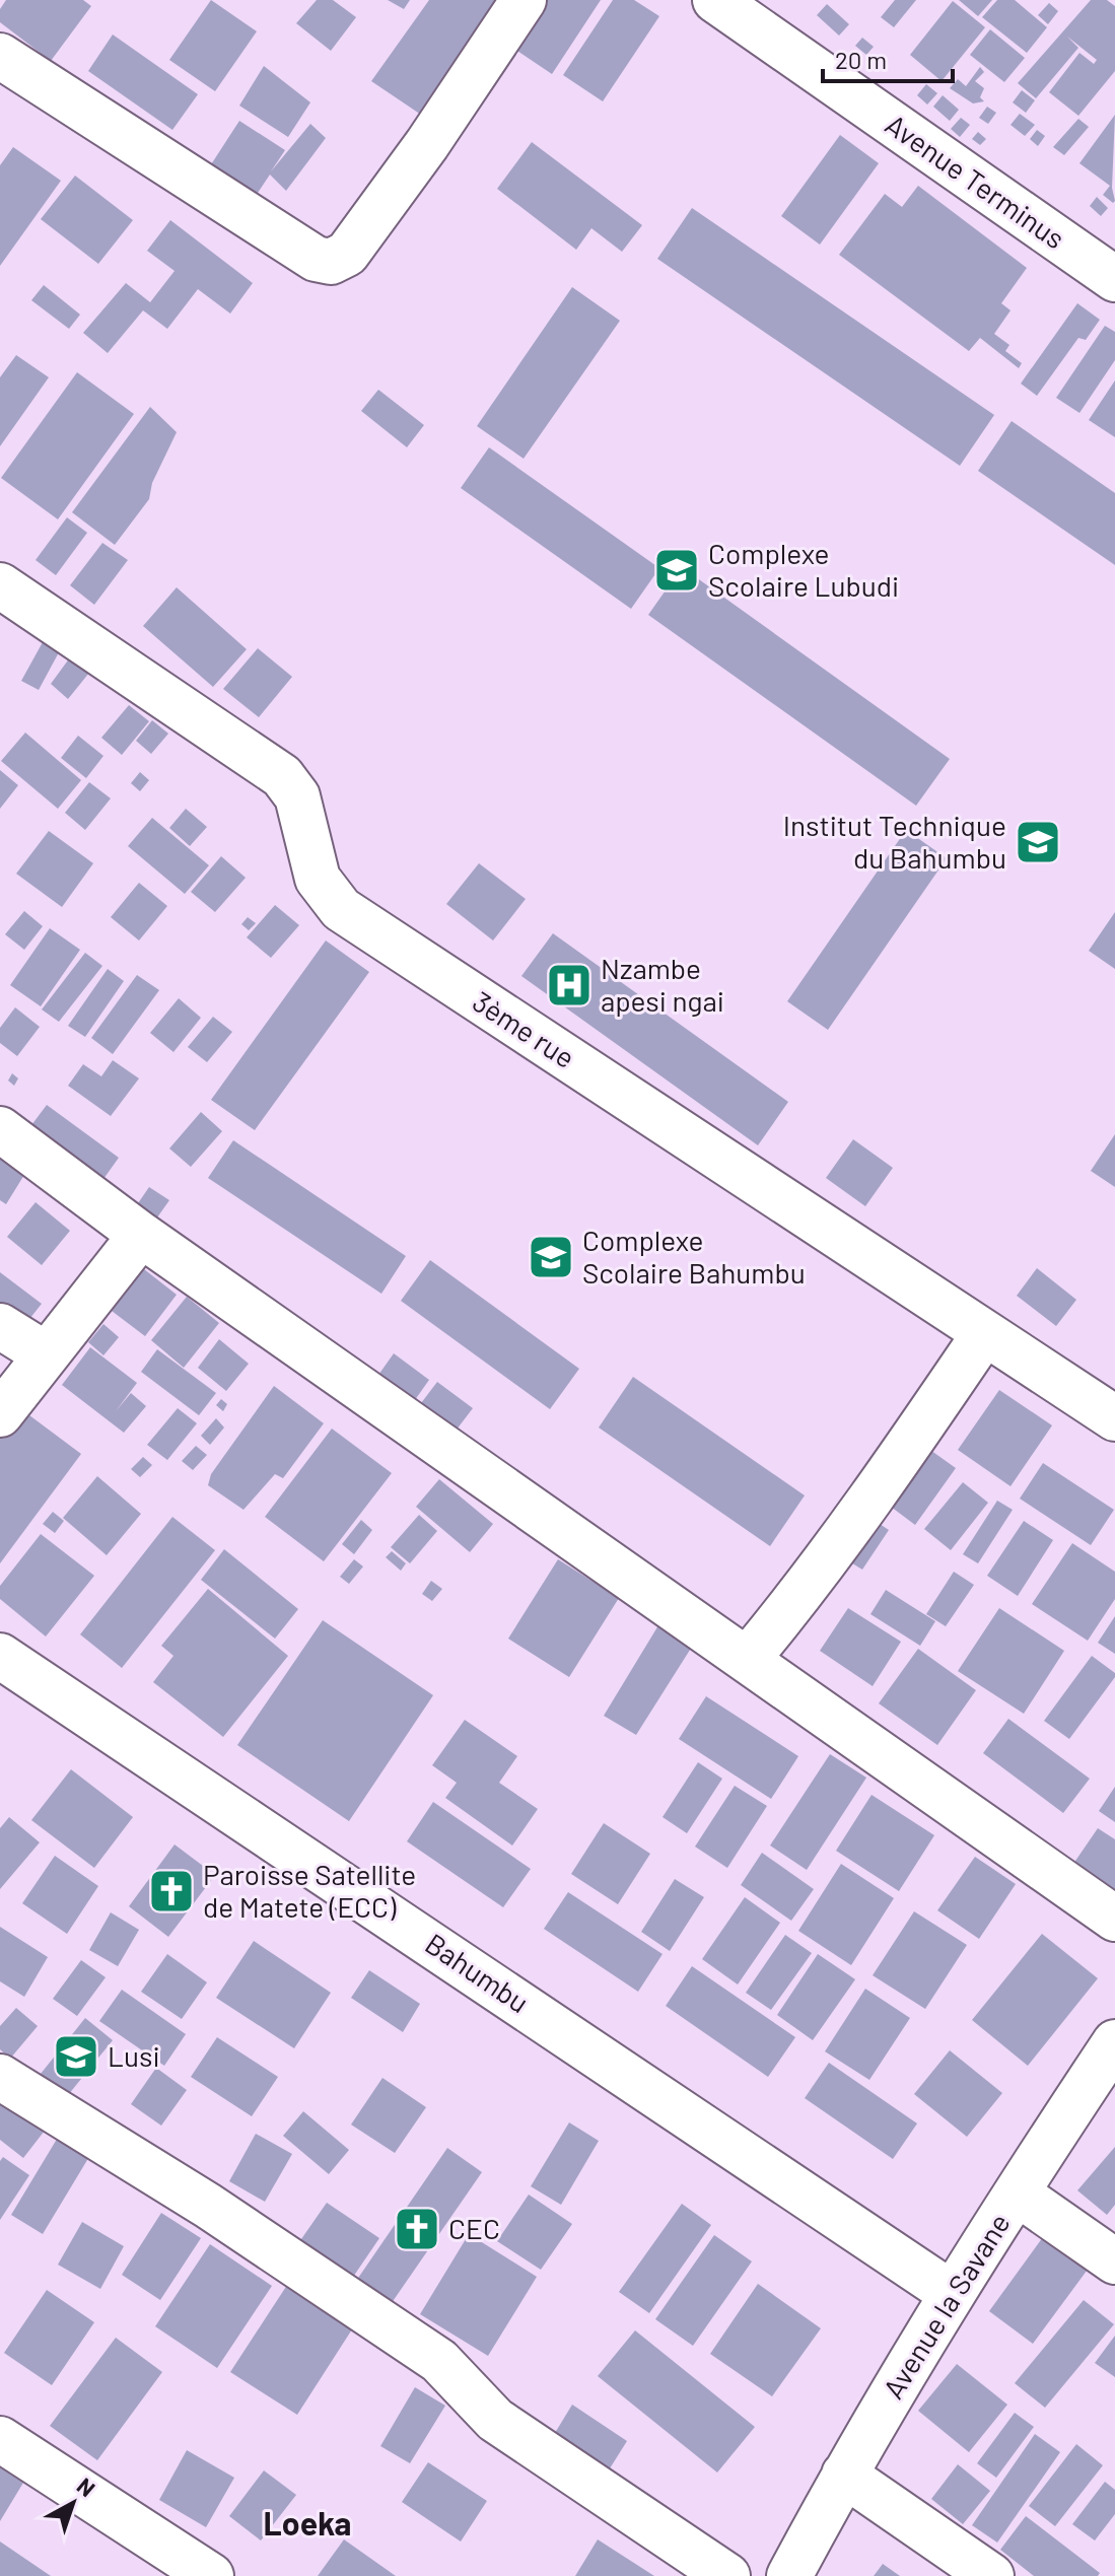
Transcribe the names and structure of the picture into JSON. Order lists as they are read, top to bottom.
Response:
{
  "streets": {
    "street": [
      "Avenue Terminus",
      "3ème rue",
      "Bahumbu",
      "Avenue la Savane"
    ]
  },
  "crossings": [
    ["Bahumbu", "Avenue la Savane"]
  ],
  "districts": ["Loeka"],
  "places": {
    "school or university": [
      "Complexe Scolaire Lubudi",
      "Institut Technique du Bahumbu",
      "Complexe Scolaire Bahumbu",
      "Lusi"
    ],
    "hospital": ["Nzambe apesi ngai"],
    "church": ["Paroisse Satellite de Matete (ECC)", "CEC"]
  },
  "scale_bar": "20 m",
  "north": "top right"
}
